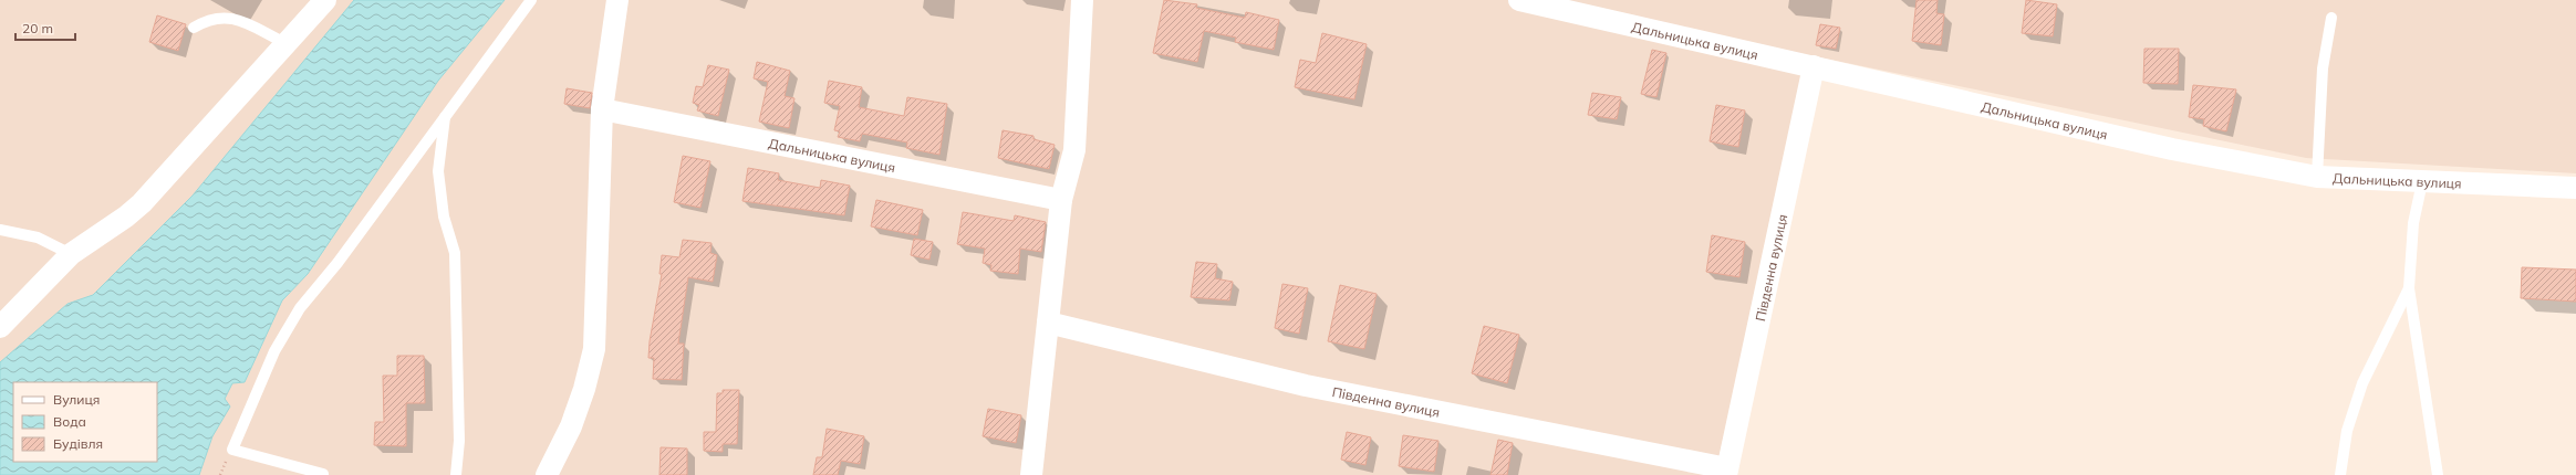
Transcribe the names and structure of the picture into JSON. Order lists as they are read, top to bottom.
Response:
{
  "streets": {
    "street": ["Дальницька вулиця", "Південна вулиця"]
  },
  "crossings": [
    ["Дальницька вулиця", "Південна вулиця"]
  ],
  "legend": ["Вулиця", "Вода", "Будівля"],
  "scale_bar": "20 m"
}
